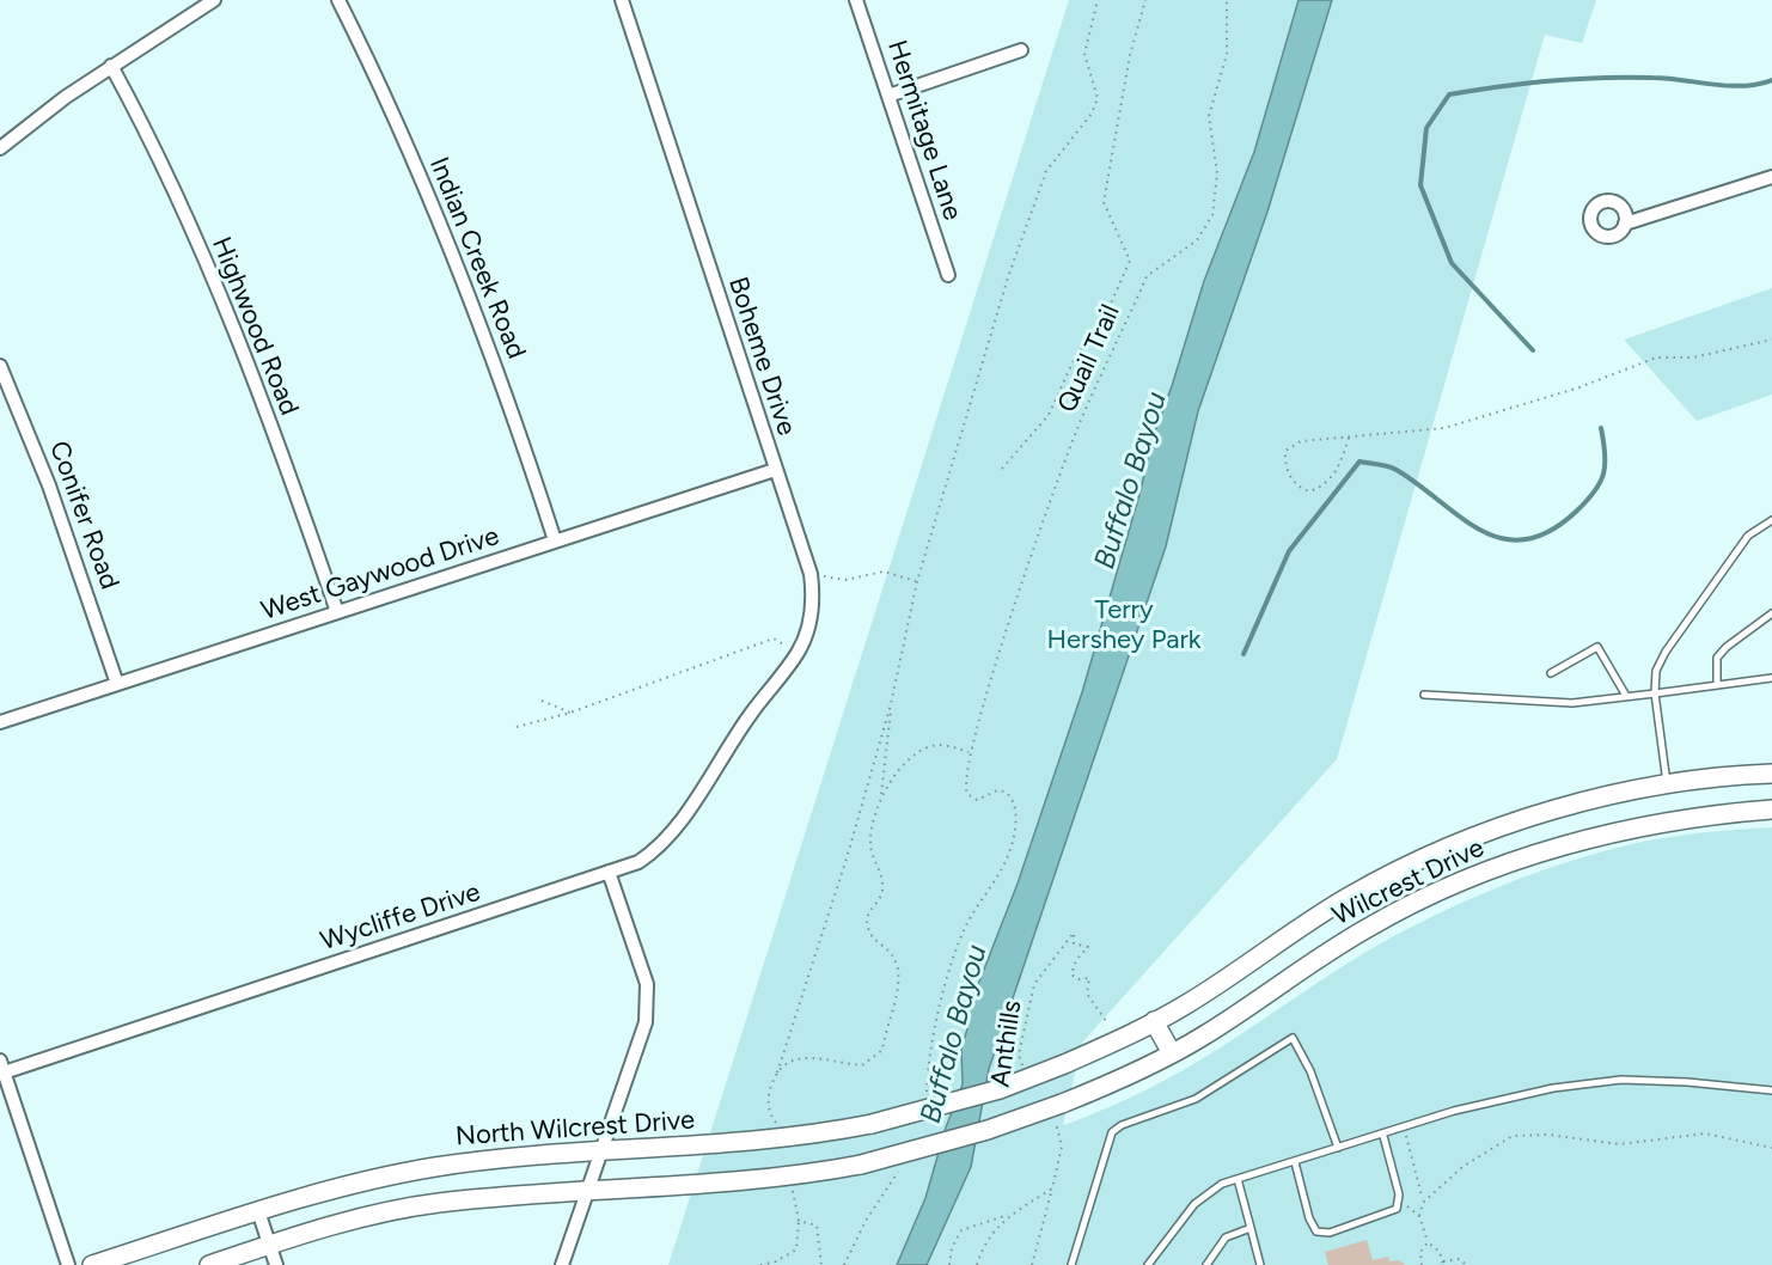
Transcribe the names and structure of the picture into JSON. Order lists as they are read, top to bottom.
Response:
{
  "streets": {
    "main road": ["Wilcrest Drive", "North Wilcrest Drive"],
    "street": [
      "Hermitage Lane",
      "Indian Creek Road",
      "Highwood Road",
      "Boheme Drive",
      "Conifer Road",
      "West Gaywood Drive",
      "Wycliffe Drive"
    ],
    "path": ["Quail Trail", "Anthills"]
  },
  "crossings": [
    ["Indian Creek Road", "West Gaywood Drive"],
    ["Highwood Road", "West Gaywood Drive"],
    ["Boheme Drive", "West Gaywood Drive"],
    ["Boheme Drive", "Wycliffe Drive"],
    ["Conifer Road", "West Gaywood Drive"],
    ["Wilcrest Drive", "Anthills"],
    ["Wilcrest Drive", "North Wilcrest Drive"]
  ],
  "water": ["Buffalo Bayou"],
  "parks": ["Terry Hershey Park"]
}
